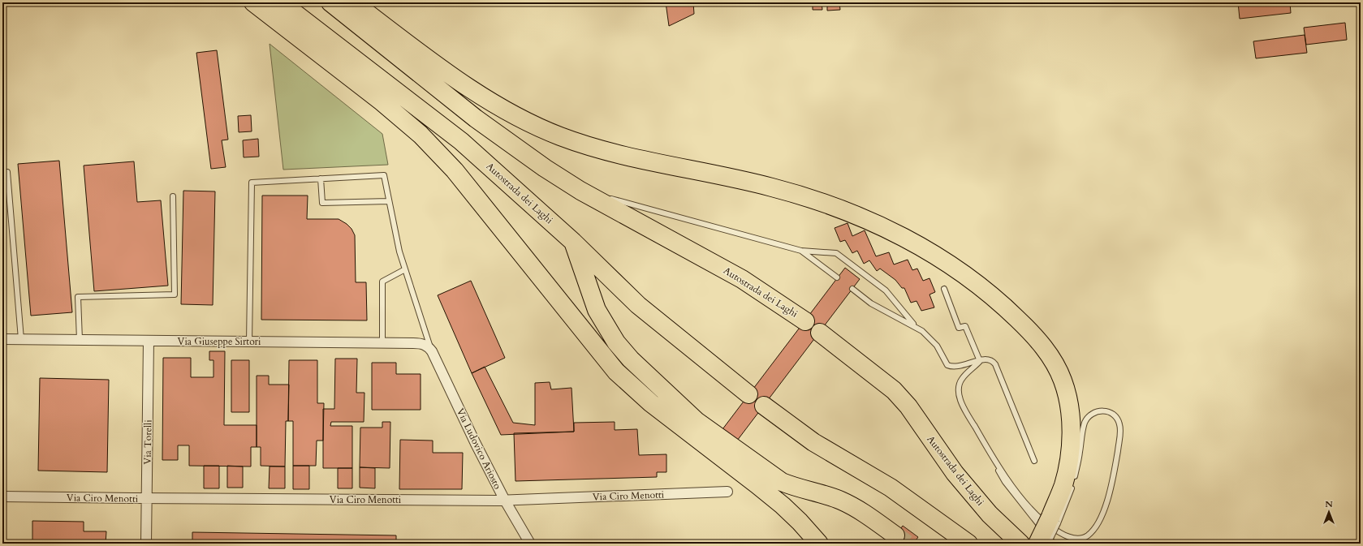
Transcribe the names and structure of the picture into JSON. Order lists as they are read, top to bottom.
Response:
{
  "streets": {
    "highway": ["Autostrada dei Laghi"],
    "street": [
      "Via Giuseppe Sirtori",
      "Via Torelli",
      "Via Ludovico Ariosto",
      "Via Ciro Menotti"
    ]
  },
  "crossings": [
    ["Via Giuseppe Sirtori", "Via Torelli"],
    ["Via Giuseppe Sirtori", "Via Ludovico Ariosto"],
    ["Via Torelli", "Via Ciro Menotti"],
    ["Via Ludovico Ariosto", "Via Ciro Menotti"]
  ],
  "north": "top"
}
